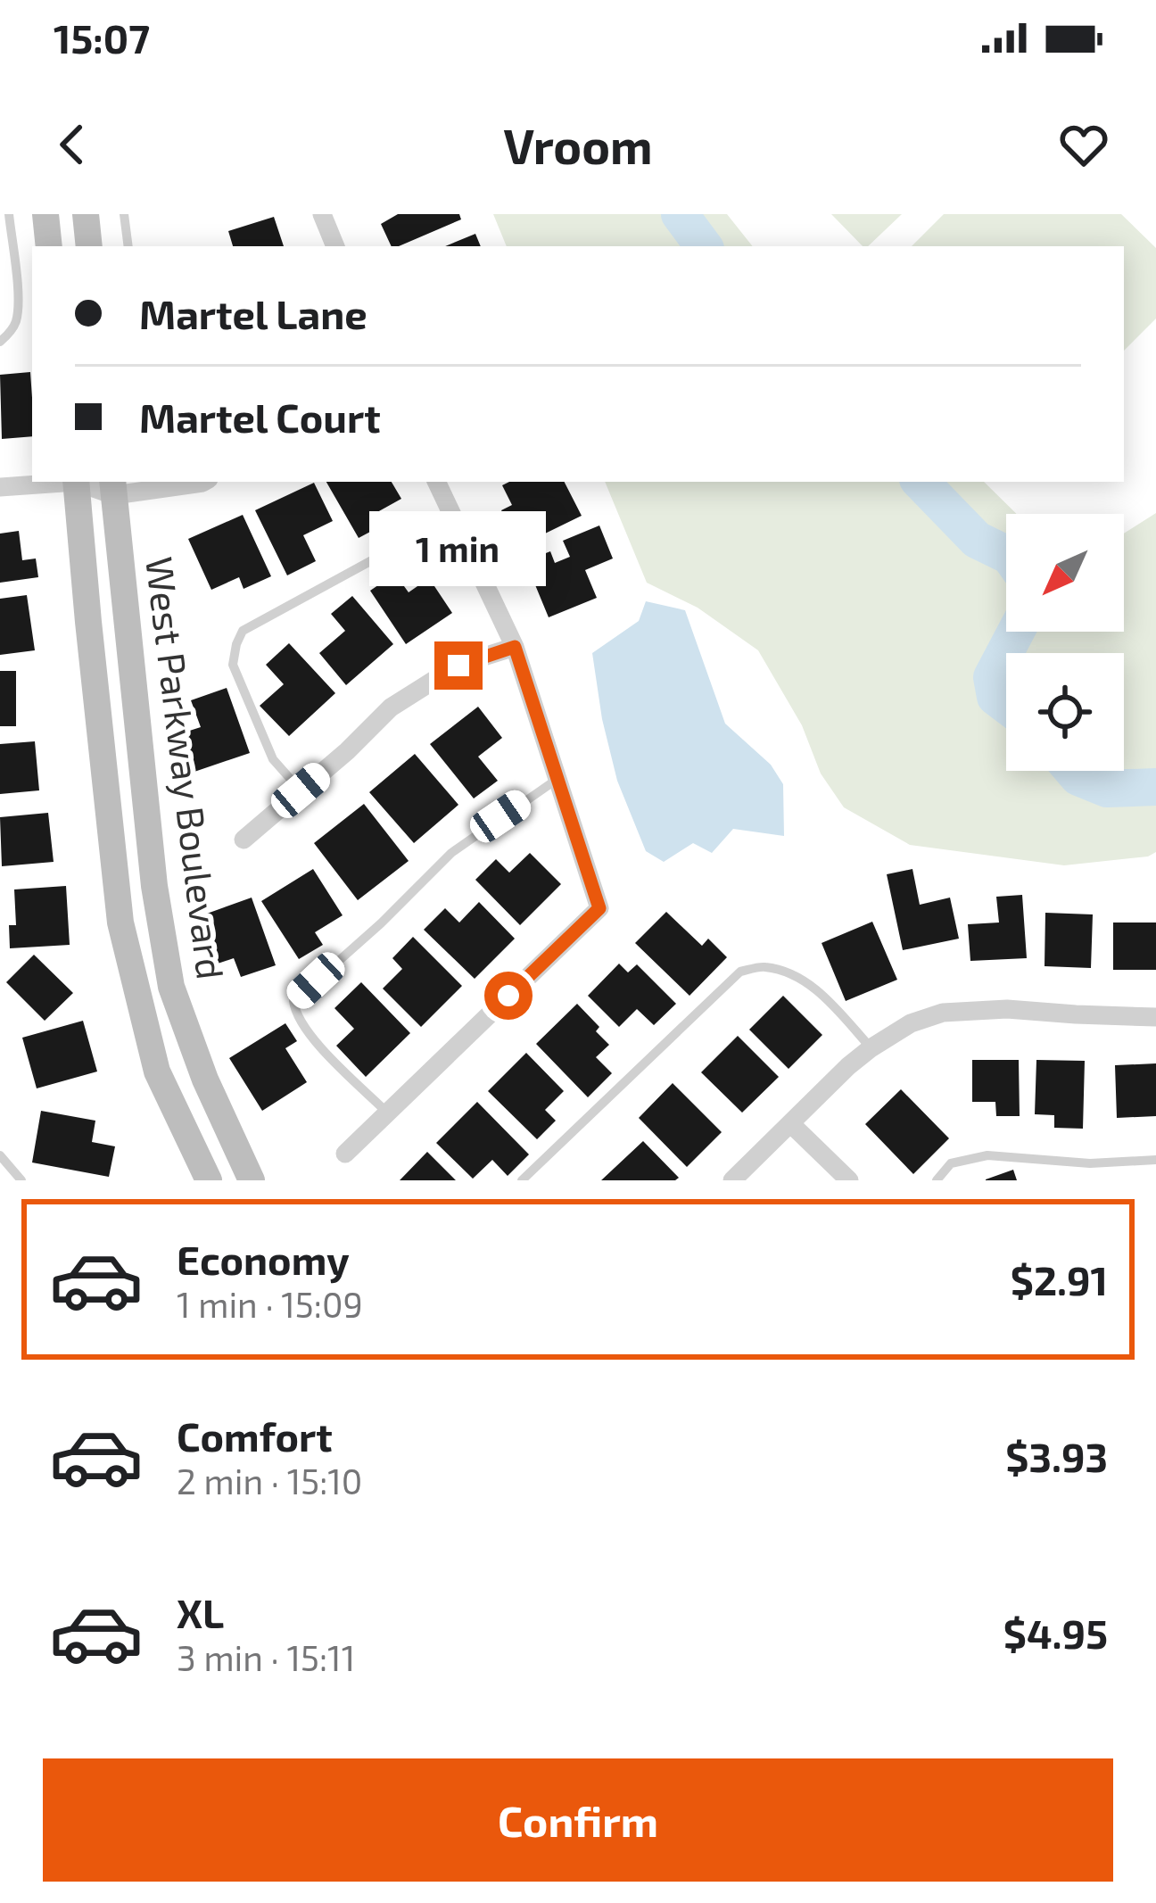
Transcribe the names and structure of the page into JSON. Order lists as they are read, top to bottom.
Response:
{
  "streets": {
    "street": ["West Parkway Boulevard"]
  },
  "north": "bottom left",
  "page": {
    "status": "15:07",
    "header": "Vroom",
    "banner": ["Martel Lane", "Martel Court"],
    "bubble": "1 min",
    "list": [
      {
        "name": "Economy",
        "note": "1 min · 15:09",
        "value": "$2.91"
      },
      {
        "name": "Comfort",
        "note": "2 min · 15:10",
        "value": "$3.93"
      },
      {
        "name": "XL",
        "note": "3 min · 15:11",
        "value": "$4.95"
      }
    ],
    "buttons": "Confirm"
  }
}
